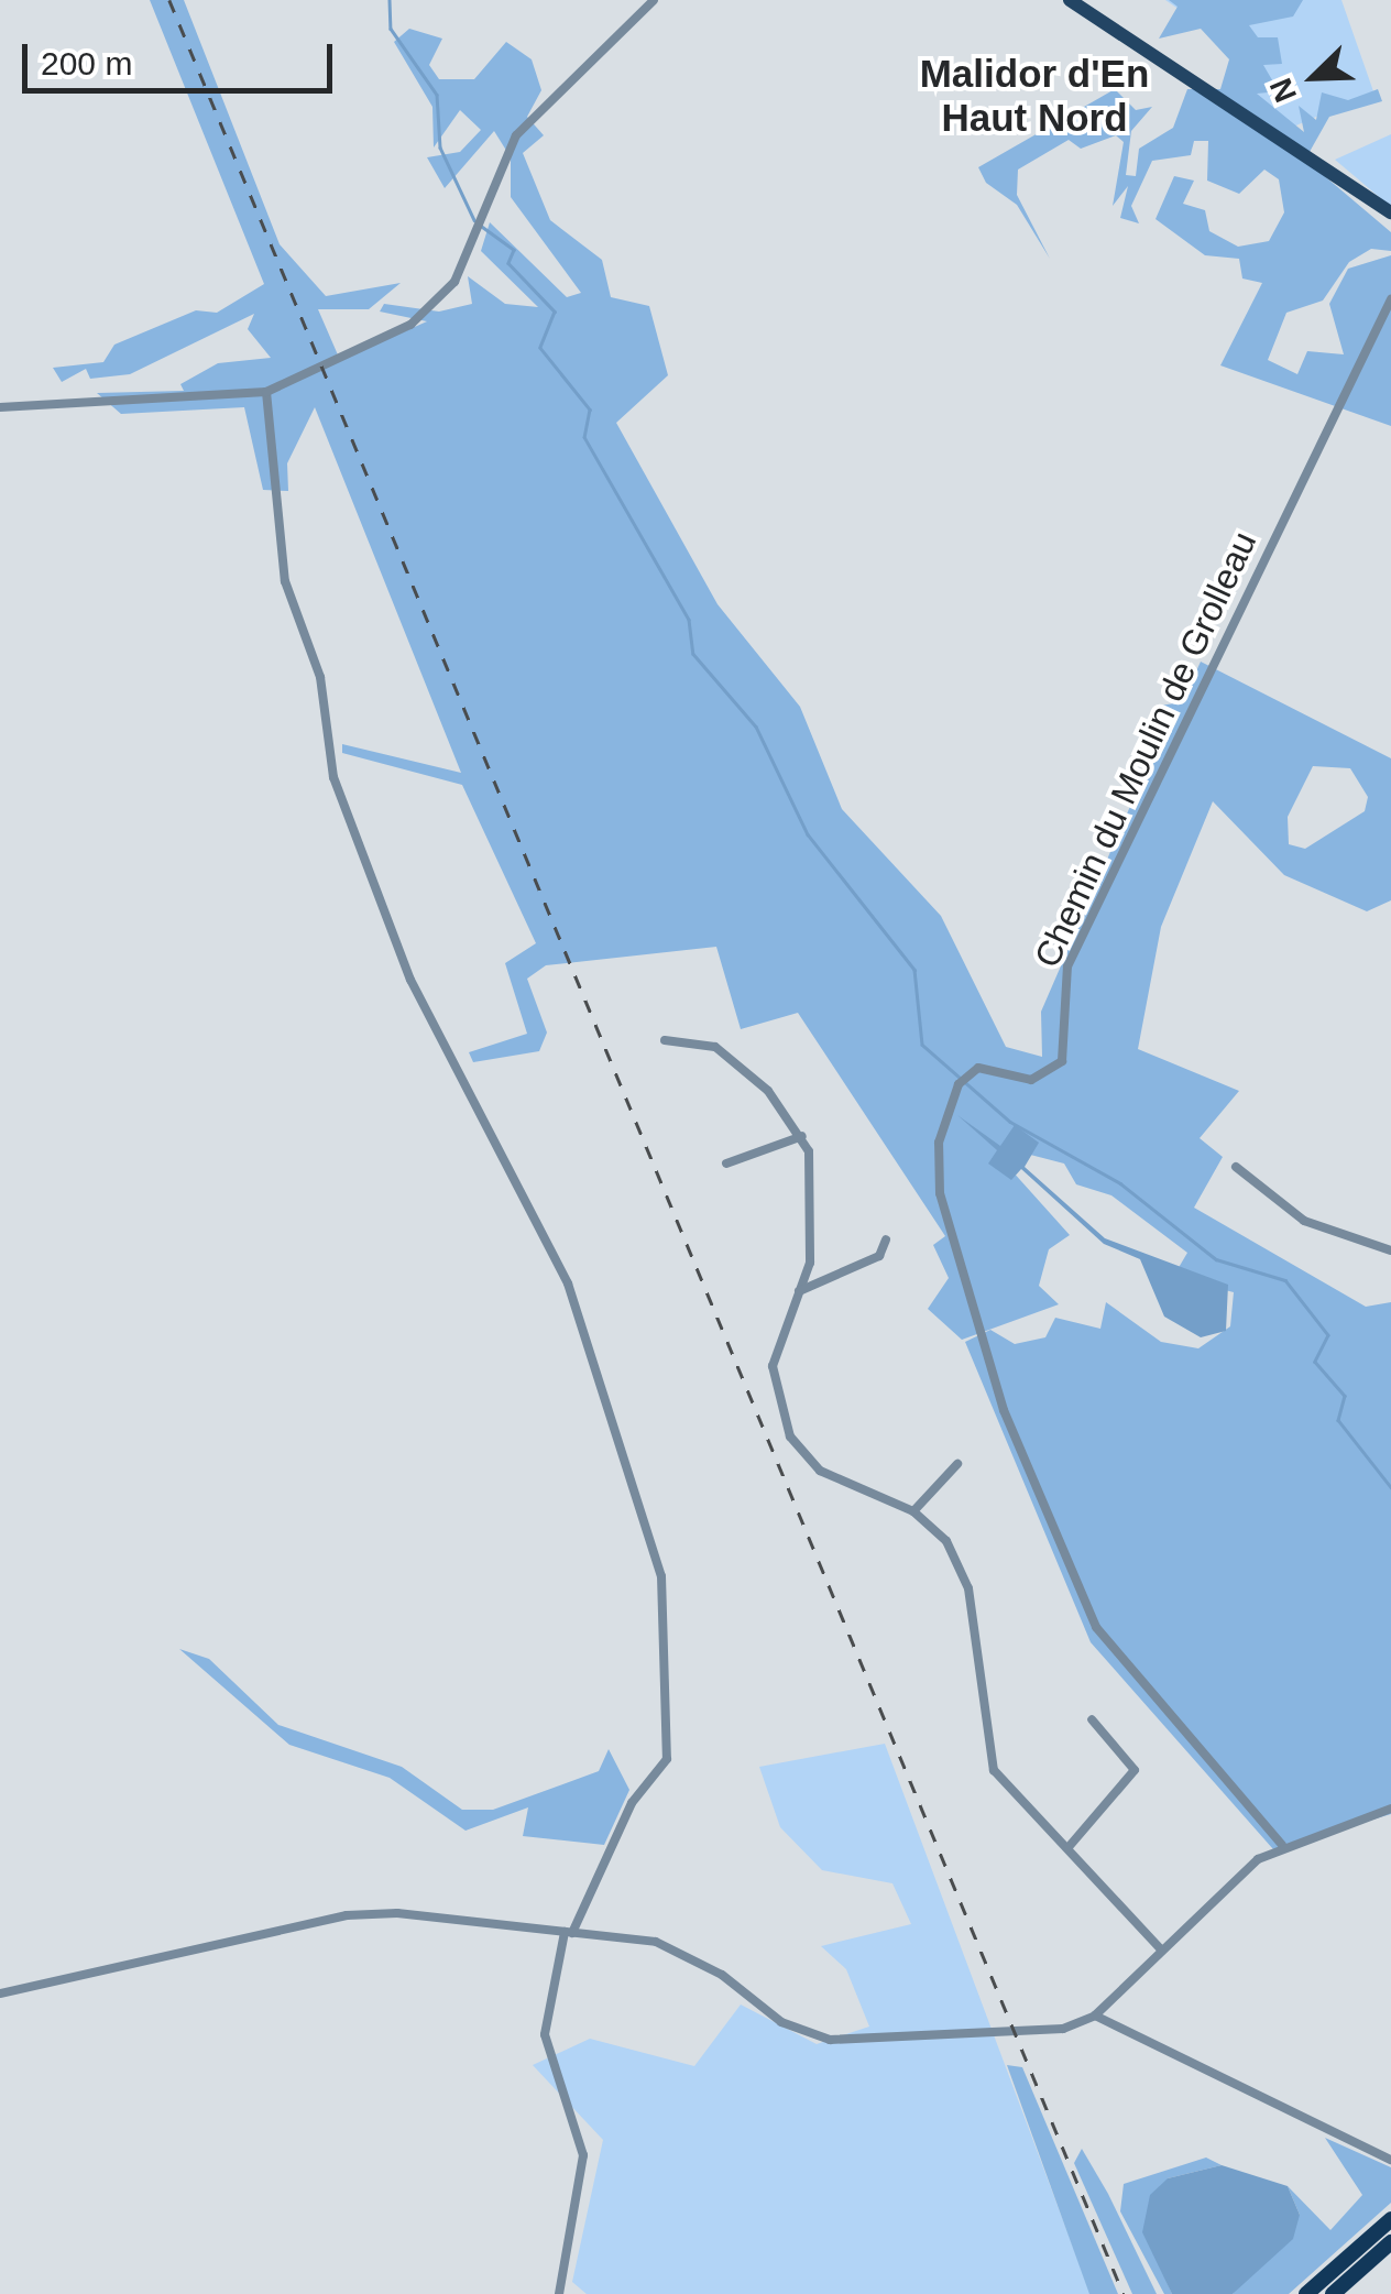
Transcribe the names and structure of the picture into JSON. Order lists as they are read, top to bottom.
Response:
{
  "streets": {
    "street": ["Chemin du Moulin de Grolleau"]
  },
  "districts": ["Malidor d'En Haut Nord"],
  "scale_bar": "200 m",
  "north": "bottom left"
}
